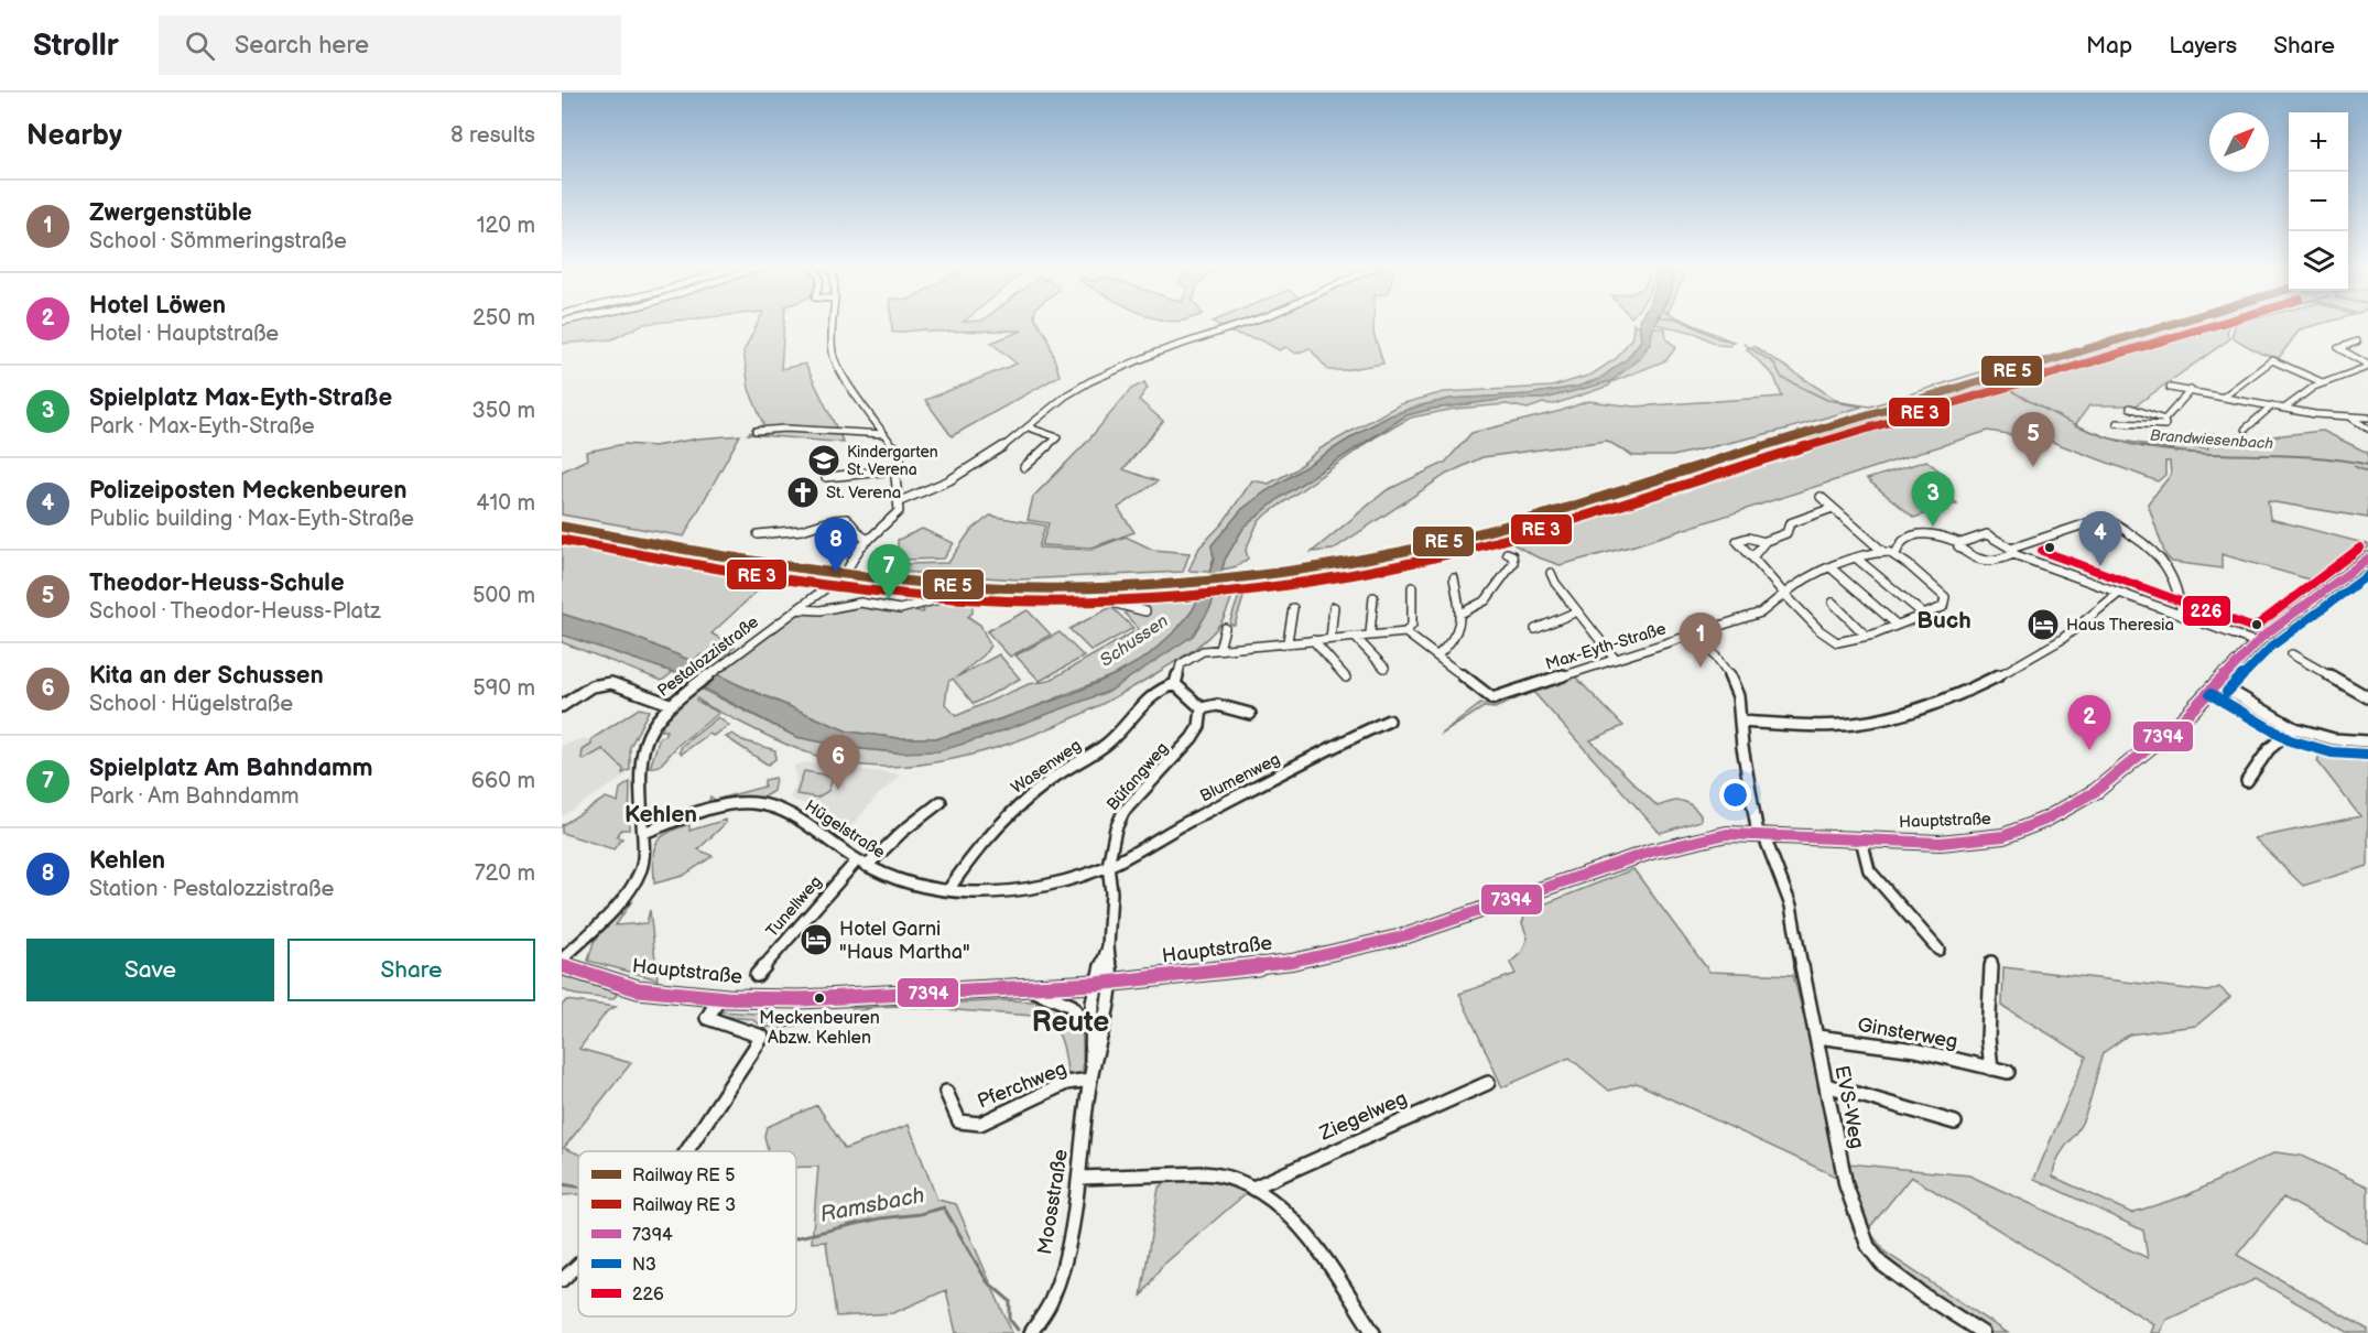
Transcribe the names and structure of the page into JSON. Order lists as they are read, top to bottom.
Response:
{
  "streets": {
    "main road": ["Hauptstraße"],
    "street": [
      "Max-Eyth-Straße",
      "Pestalozzistraße",
      "Wasenweg",
      "Büfangweg",
      "Blumenweg",
      "Hügelstraße",
      "Tunellweg",
      "Ginsterweg",
      "Pferchweg",
      "EVS-Weg",
      "Ziegelweg",
      "Moosstraße"
    ]
  },
  "crossings": [
    ["Max-Eyth-Straße", "EVS-Weg"],
    ["Pestalozzistraße", "Hügelstraße"],
    ["Wasenweg", "Hügelstraße"],
    ["Büfangweg", "Blumenweg"],
    ["Büfangweg", "Hauptstraße"],
    ["Büfangweg", "Hügelstraße"],
    ["Büfangweg", "Moosstraße"],
    ["Blumenweg", "Hügelstraße"],
    ["Hauptstraße", "EVS-Weg"],
    ["Hauptstraße", "Moosstraße"],
    ["Hügelstraße", "Tunellweg"],
    ["Ginsterweg", "EVS-Weg"],
    ["Pferchweg", "Moosstraße"]
  ],
  "districts": ["Buch", "Kehlen", "Reute"],
  "water": ["Brandwiesenbach", "Schussen", "Ramsbach"],
  "places": {
    "school or university": ["Kindergarten St. Verena"],
    "church": ["St. Verena"],
    "hotel": ["Haus Theresia", "Hotel Garni \"Haus Martha\""],
    "other": ["Meckenbeuren Abzw. Kehlen"]
  },
  "lines": ["transit line 226", "transit line 7394", "transit line N3"],
  "legend": [
    "Railway RE 5",
    "Railway RE 3",
    "7394",
    "N3",
    "226"
  ],
  "north": "top right",
  "page": {
    "header": "Strollr",
    "search": "Search here",
    "nav": ["Map", "Layers", "Share"],
    "heading": ["Nearby", "8 results"],
    "map_buttons": ["+", "−"],
    "list": [
      {
        "mark": "1",
        "name": "Zwergenstüble",
        "note": "School · Sömmeringstraße",
        "value": "120 m"
      },
      {
        "mark": "2",
        "name": "Hotel Löwen",
        "note": "Hotel · Hauptstraße",
        "value": "250 m"
      },
      {
        "mark": "3",
        "name": "Spielplatz Max-Eyth-Straße",
        "note": "Park · Max-Eyth-Straße",
        "value": "350 m"
      },
      {
        "mark": "4",
        "name": "Polizeiposten Meckenbeuren",
        "note": "Public building · Max-Eyth-Straße",
        "value": "410 m"
      },
      {
        "mark": "5",
        "name": "Theodor-Heuss-Schule",
        "note": "School · Theodor-Heuss-Platz",
        "value": "500 m"
      },
      {
        "mark": "6",
        "name": "Kita an der Schussen",
        "note": "School · Hügelstraße",
        "value": "590 m"
      },
      {
        "mark": "7",
        "name": "Spielplatz Am Bahndamm",
        "note": "Park · Am Bahndamm",
        "value": "660 m"
      },
      {
        "mark": "8",
        "name": "Kehlen",
        "note": "Station · Pestalozzistraße",
        "value": "720 m"
      }
    ],
    "pins": [
      "5",
      "3",
      "4",
      "8",
      "7",
      "1",
      "2",
      "6"
    ],
    "buttons": ["Save", "Share"]
  }
}
